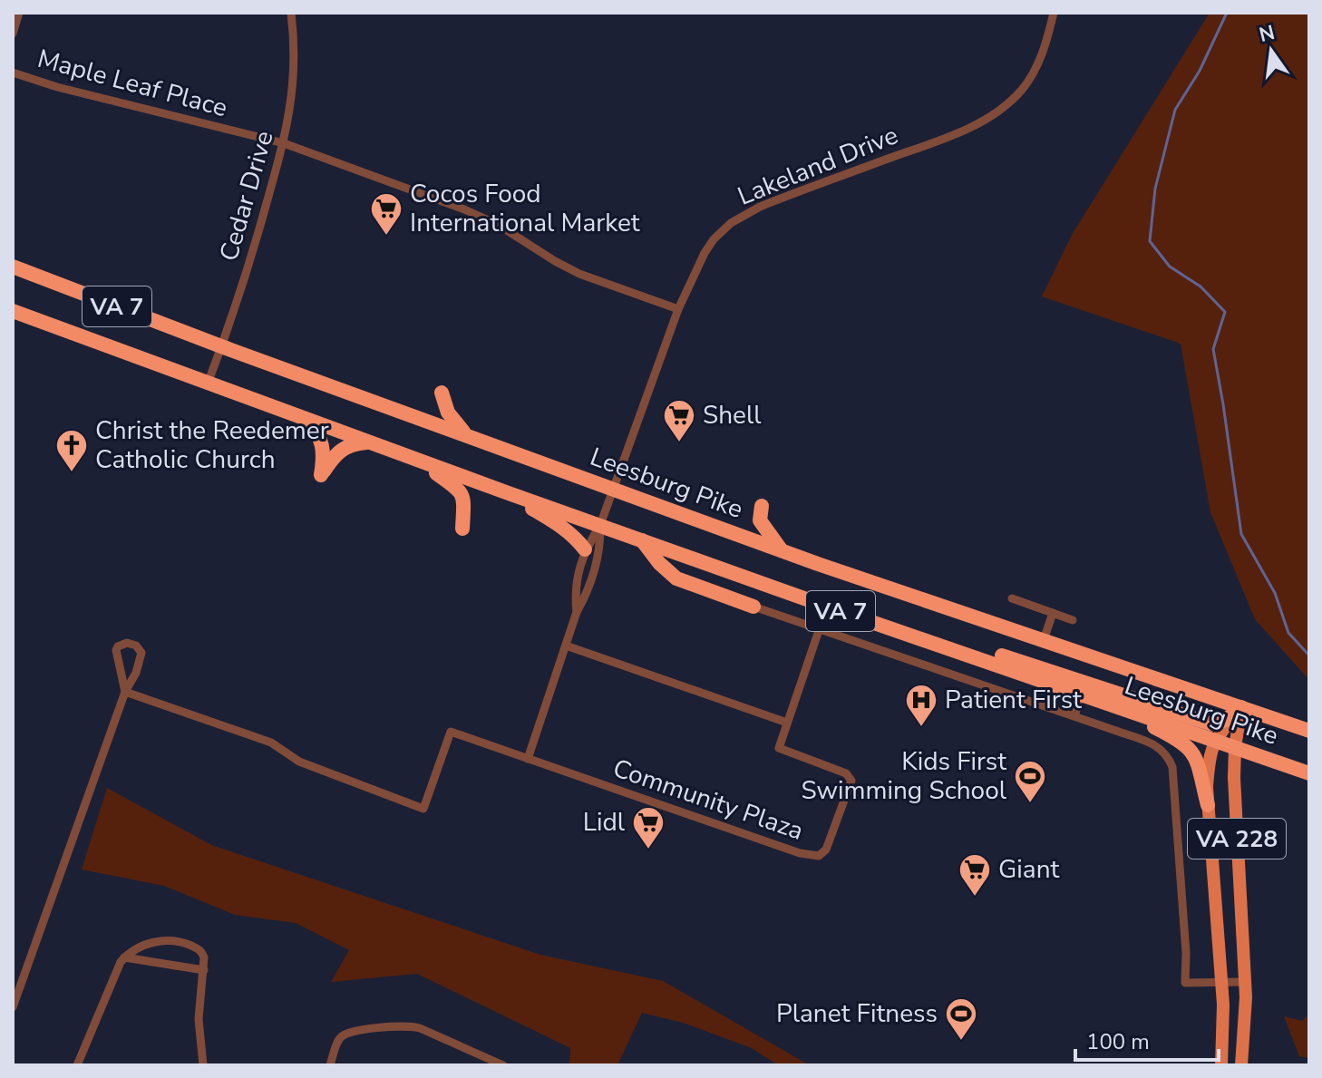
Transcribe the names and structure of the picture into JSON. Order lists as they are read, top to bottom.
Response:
{
  "streets": {
    "highway": ["VA 7", "Leesburg Pike"],
    "main road": ["VA 228"],
    "street": [
      "Maple Leaf Place",
      "Lakeland Drive",
      "Cedar Drive",
      "Community Plaza"
    ]
  },
  "crossings": [
    ["Maple Leaf Place", "Lakeland Drive"],
    ["Maple Leaf Place", "Cedar Drive"],
    ["Lakeland Drive", "Leesburg Pike"],
    ["Cedar Drive", "Leesburg Pike"],
    ["Leesburg Pike", "Community Plaza"],
    ["Leesburg Pike", "VA 228"]
  ],
  "places": {
    "supermarket": [
      "Cocos Food International Market",
      "Shell",
      "Lidl",
      "Giant"
    ],
    "church": ["Christ the Reedemer Catholic Church"],
    "hospital": ["Patient First"],
    "sports": ["Kids First Swimming School", "Planet Fitness"]
  },
  "scale_bar": "100 m",
  "north": "top"
}
